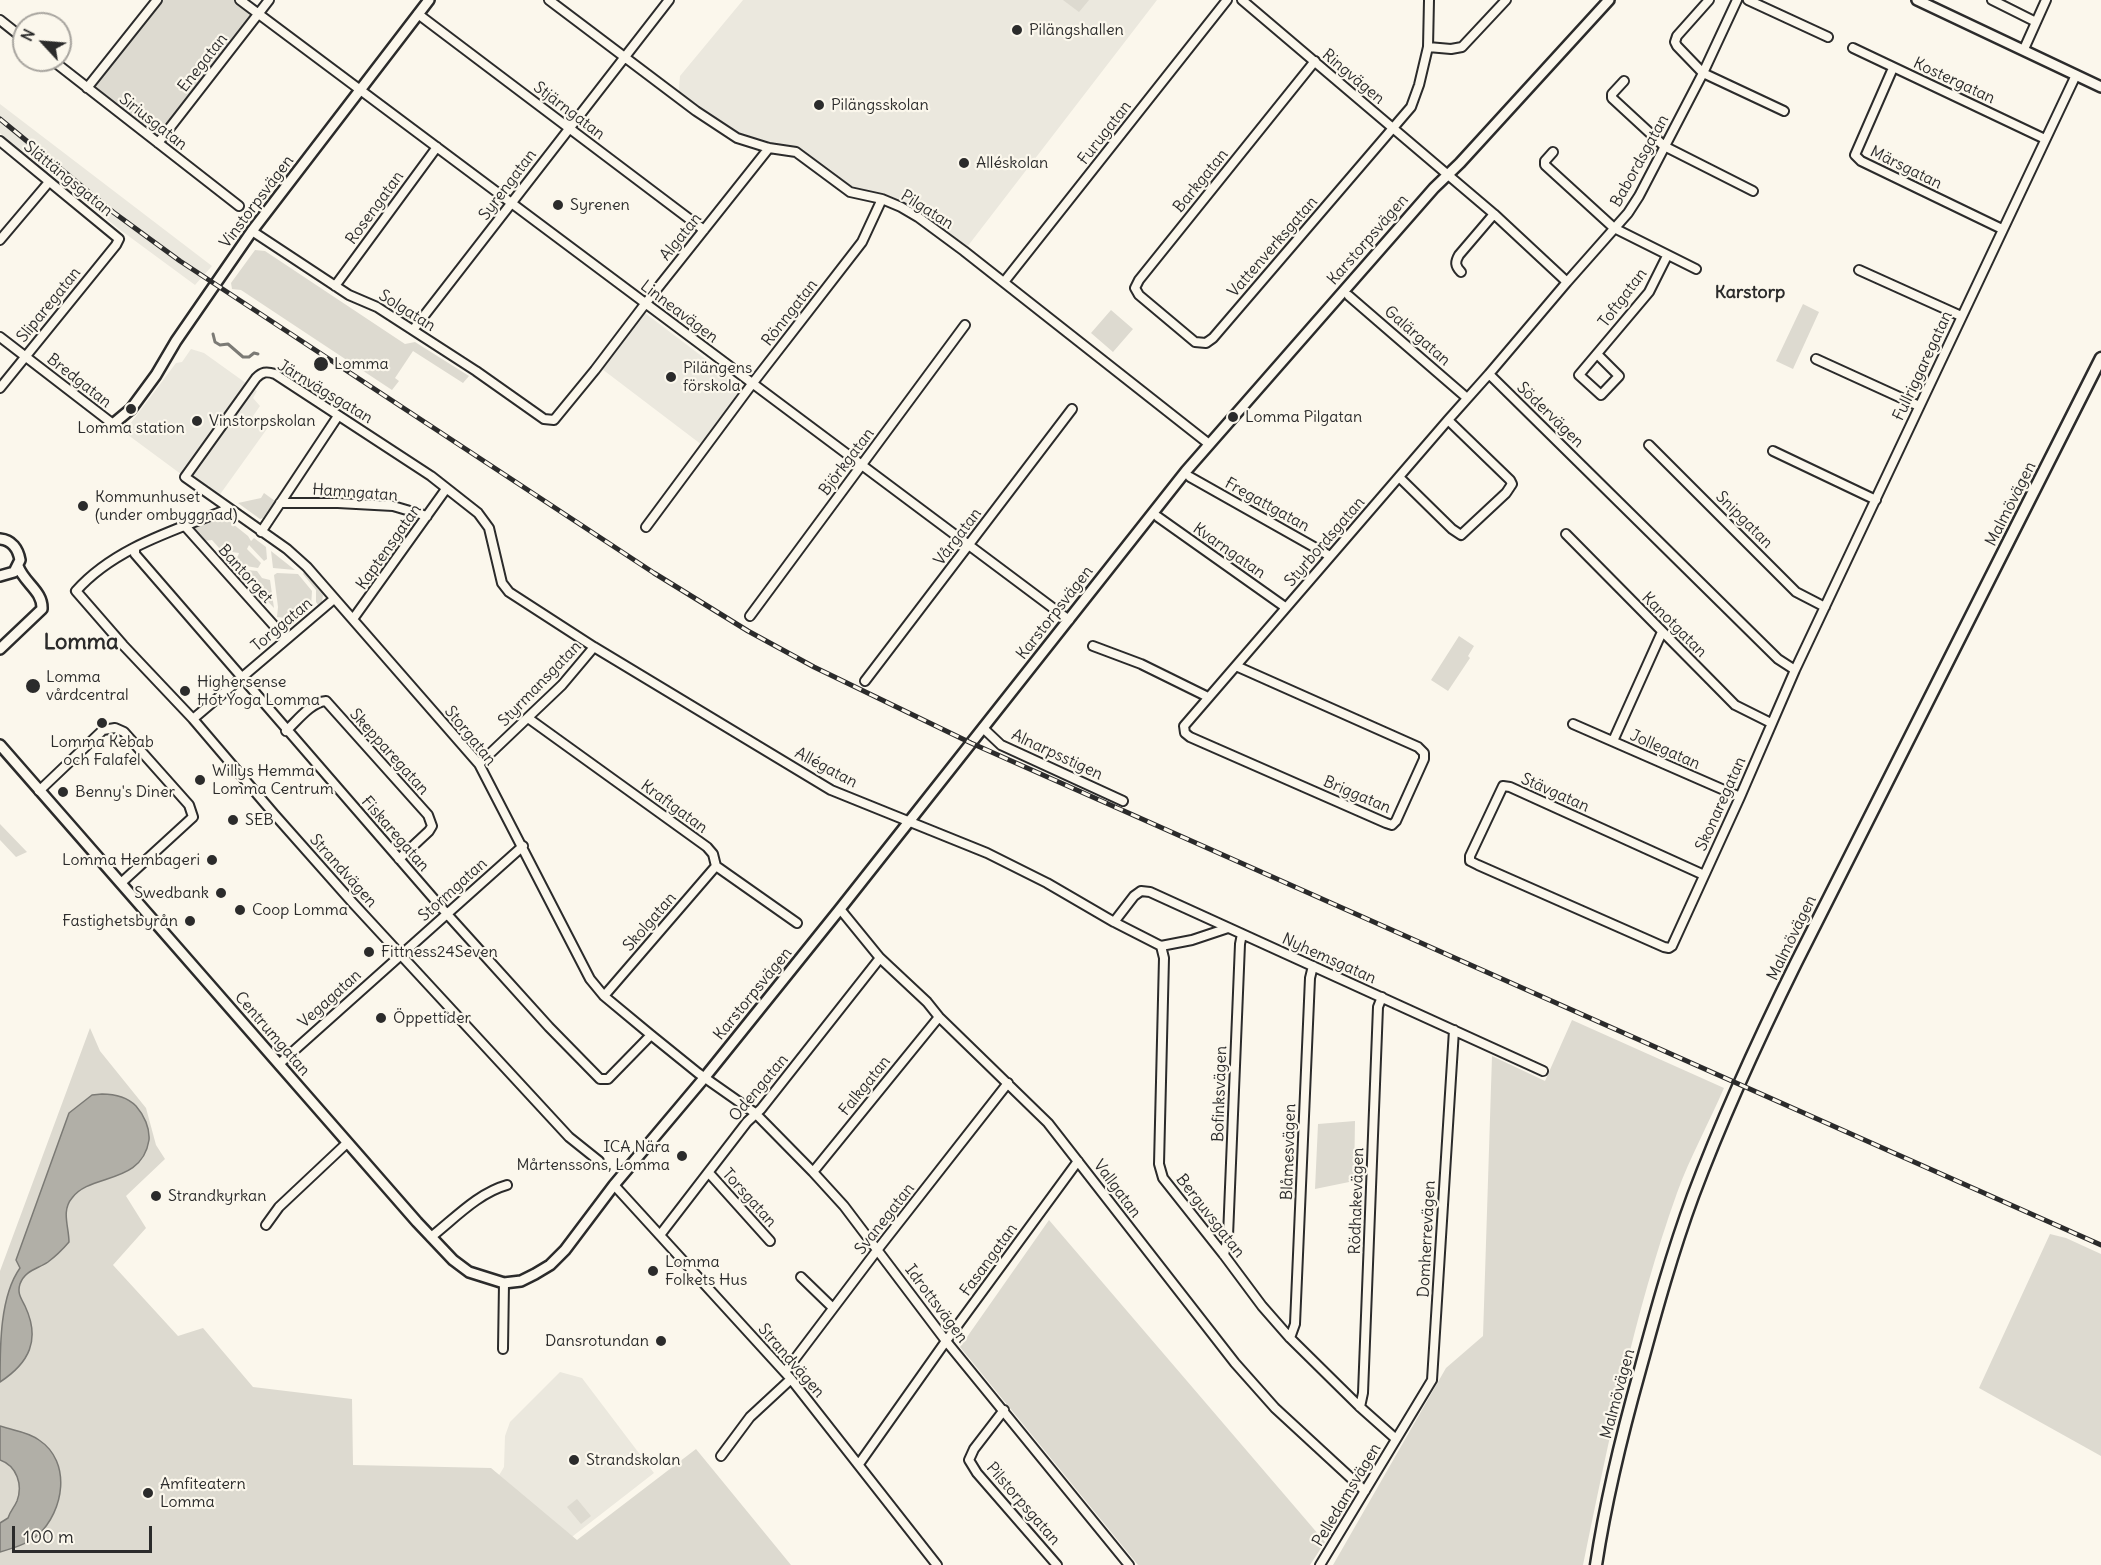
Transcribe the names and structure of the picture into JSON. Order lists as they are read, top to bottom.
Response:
{
  "streets": {
    "main road": ["Malmövägen"],
    "street": [
      "Enegatan",
      "Ringvägen",
      "Kostergatan",
      "Stjärngatan",
      "Siriusgatan",
      "Furugatan",
      "Babordsgatan",
      "Märsgatan",
      "Slättängsgatan",
      "Barkgatan",
      "Syrengatan",
      "Vinstorpsvägen",
      "Rosengatan",
      "Pilgatan",
      "Algatan",
      "Karstorpsvägen",
      "Vattenverksgatan",
      "Toftgatan",
      "Sliparegatan",
      "Solgatan",
      "Linneavägen",
      "Rönngatan",
      "Galärgatan",
      "Fullriggaregatan",
      "Bredgatan",
      "Järnvägsgatan",
      "Södervägen",
      "Björkgatan",
      "Hamngatan",
      "Fregattgatan",
      "Snipgatan",
      "Vårgatan",
      "Styrbordsgatan",
      "Kaptensgatan",
      "Kvarngatan",
      "Bantorget",
      "Torggatan",
      "Kanotgatan",
      "Styrmansgatan",
      "Storgatan",
      "Jollegatan",
      "Skepparegatan",
      "Alnarpsstigen",
      "Allégatan",
      "Stävgatan",
      "Briggatan",
      "Skonaregatan",
      "Kraftgatan",
      "Fiskaregatan",
      "Strandvägen",
      "Stormgatan",
      "Skolgatan",
      "Nyhemsgatan",
      "Vegagatan",
      "Centrumgatan",
      "Falkgatan",
      "Odengatan",
      "Bofinksvägen",
      "Blåmesvägen",
      "Vallgatan",
      "Torsgatan",
      "Rödhakevägen",
      "Berguvsgatan",
      "Svanegatan",
      "Domherrevägen",
      "Fasangatan",
      "Idrottsvägen",
      "Pelledamsvägen",
      "Pilstorpsgatan"
    ]
  },
  "crossings": [
    ["Enegatan", "Siriusgatan"],
    ["Enegatan", "Linneavägen"],
    ["Ringvägen", "Barkgatan"],
    ["Ringvägen", "Karstorpsvägen"],
    ["Ringvägen", "Vattenverksgatan"],
    ["Kostergatan", "Märsgatan"],
    ["Kostergatan", "Fullriggaregatan"],
    ["Stjärngatan", "Syrengatan"],
    ["Stjärngatan", "Vinstorpsvägen"],
    ["Stjärngatan", "Algatan"],
    ["Furugatan", "Pilgatan"],
    ["Märsgatan", "Fullriggaregatan"],
    ["Slättängsgatan", "Sliparegatan"],
    ["Barkgatan", "Vattenverksgatan"],
    ["Syrengatan", "Pilgatan"],
    ["Syrengatan", "Solgatan"],
    ["Syrengatan", "Linneavägen"],
    ["Vinstorpsvägen", "Solgatan"],
    ["Vinstorpsvägen", "Linneavägen"],
    ["Vinstorpsvägen", "Bredgatan"],
    ["Rosengatan", "Solgatan"],
    ["Rosengatan", "Linneavägen"],
    ["Pilgatan", "Algatan"],
    ["Pilgatan", "Karstorpsvägen"],
    ["Pilgatan", "Rönngatan"],
    ["Algatan", "Solgatan"],
    ["Algatan", "Linneavägen"],
    ["Karstorpsvägen", "Linneavägen"],
    ["Karstorpsvägen", "Storgatan"],
    ["Karstorpsvägen", "Alnarpsstigen"],
    ["Karstorpsvägen", "Allégatan"],
    ["Karstorpsvägen", "Strandvägen"],
    ["Karstorpsvägen", "Centrumgatan"],
    ["Karstorpsvägen", "Vallgatan"],
    ["Karstorpsvägen", "Idrottsvägen"],
    ["Sliparegatan", "Bredgatan"],
    ["Linneavägen", "Rönngatan"],
    ["Linneavägen", "Björkgatan"],
    ["Linneavägen", "Vårgatan"],
    ["Galärgatan", "Styrbordsgatan"],
    ["Fullriggaregatan", "Södervägen"],
    ["Fullriggaregatan", "Snipgatan"],
    ["Fullriggaregatan", "Skonaregatan"],
    ["Järnvägsgatan", "Kaptensgatan"],
    ["Järnvägsgatan", "Storgatan"],
    ["Järnvägsgatan", "Allégatan"],
    ["Södervägen", "Styrbordsgatan"],
    ["Södervägen", "Skonaregatan"],
    ["Hamngatan", "Kaptensgatan"],
    ["Fregattgatan", "Styrbordsgatan"],
    ["Styrbordsgatan", "Kvarngatan"],
    ["Styrbordsgatan", "Briggatan"],
    ["Kaptensgatan", "Storgatan"],
    ["Bantorget", "Torggatan"],
    ["Torggatan", "Storgatan"],
    ["Torggatan", "Fiskaregatan"],
    ["Torggatan", "Strandvägen"],
    ["Kanotgatan", "Jollegatan"],
    ["Kanotgatan", "Skonaregatan"],
    ["Styrmansgatan", "Storgatan"],
    ["Styrmansgatan", "Allégatan"],
    ["Styrmansgatan", "Kraftgatan"],
    ["Storgatan", "Fiskaregatan"],
    ["Storgatan", "Stormgatan"],
    ["Storgatan", "Skolgatan"],
    ["Storgatan", "Idrottsvägen"],
    ["Jollegatan", "Skonaregatan"],
    ["Skepparegatan", "Fiskaregatan"],
    ["Allégatan", "Nyhemsgatan"],
    ["Allégatan", "Berguvsgatan"],
    ["Stävgatan", "Skonaregatan"],
    ["Kraftgatan", "Skolgatan"],
    ["Fiskaregatan", "Strandvägen"],
    ["Fiskaregatan", "Stormgatan"],
    ["Strandvägen", "Stormgatan"],
    ["Strandvägen", "Vegagatan"],
    ["Strandvägen", "Odengatan"],
    ["Strandvägen", "Svanegatan"],
    ["Strandvägen", "Fasangatan"],
    ["Stormgatan", "Vegagatan"],
    ["Nyhemsgatan", "Bofinksvägen"],
    ["Nyhemsgatan", "Blåmesvägen"],
    ["Nyhemsgatan", "Rödhakevägen"],
    ["Nyhemsgatan", "Domherrevägen"],
    ["Vegagatan", "Centrumgatan"],
    ["Falkgatan", "Vallgatan"],
    ["Falkgatan", "Idrottsvägen"],
    ["Odengatan", "Vallgatan"],
    ["Odengatan", "Torsgatan"],
    ["Odengatan", "Idrottsvägen"],
    ["Bofinksvägen", "Berguvsgatan"],
    ["Blåmesvägen", "Berguvsgatan"],
    ["Vallgatan", "Svanegatan"],
    ["Vallgatan", "Fasangatan"],
    ["Vallgatan", "Pelledamsvägen"],
    ["Rödhakevägen", "Berguvsgatan"],
    ["Berguvsgatan", "Domherrevägen"],
    ["Berguvsgatan", "Pelledamsvägen"],
    ["Svanegatan", "Idrottsvägen"],
    ["Domherrevägen", "Pelledamsvägen"],
    ["Fasangatan", "Idrottsvägen"],
    ["Idrottsvägen", "Pilstorpsgatan"]
  ],
  "districts": ["Karstorp", "Lomma"],
  "places": [
    "Pilängshallen",
    "Pilängsskolan",
    "Alléskolan",
    "Syrenen",
    "Lomma",
    "Pilängens förskola",
    "Lomma station",
    "Lomma Pilgatan",
    "Vinstorpskolan",
    "Kommunhuset (under ombyggnad)",
    "Lomma vårdcentral",
    "Highersense Hot Yoga Lomma",
    "Lomma Kebab och Falafel",
    "Willys Hemma Lomma Centrum",
    "Benny's Diner",
    "SEB",
    "Lomma Hembageri",
    "Swedbank",
    "Coop Lomma",
    "Fastighetsbyrån",
    "Fittness24Seven",
    "Öppettider",
    "ICA Nära Mårtenssons, Lomma",
    "Strandkyrkan",
    "Lomma Folkets Hus",
    "Dansrotundan",
    "Strandskolan",
    "Amfiteatern Lomma"
  ],
  "scale_bar": "100 m",
  "north": "top left"
}
